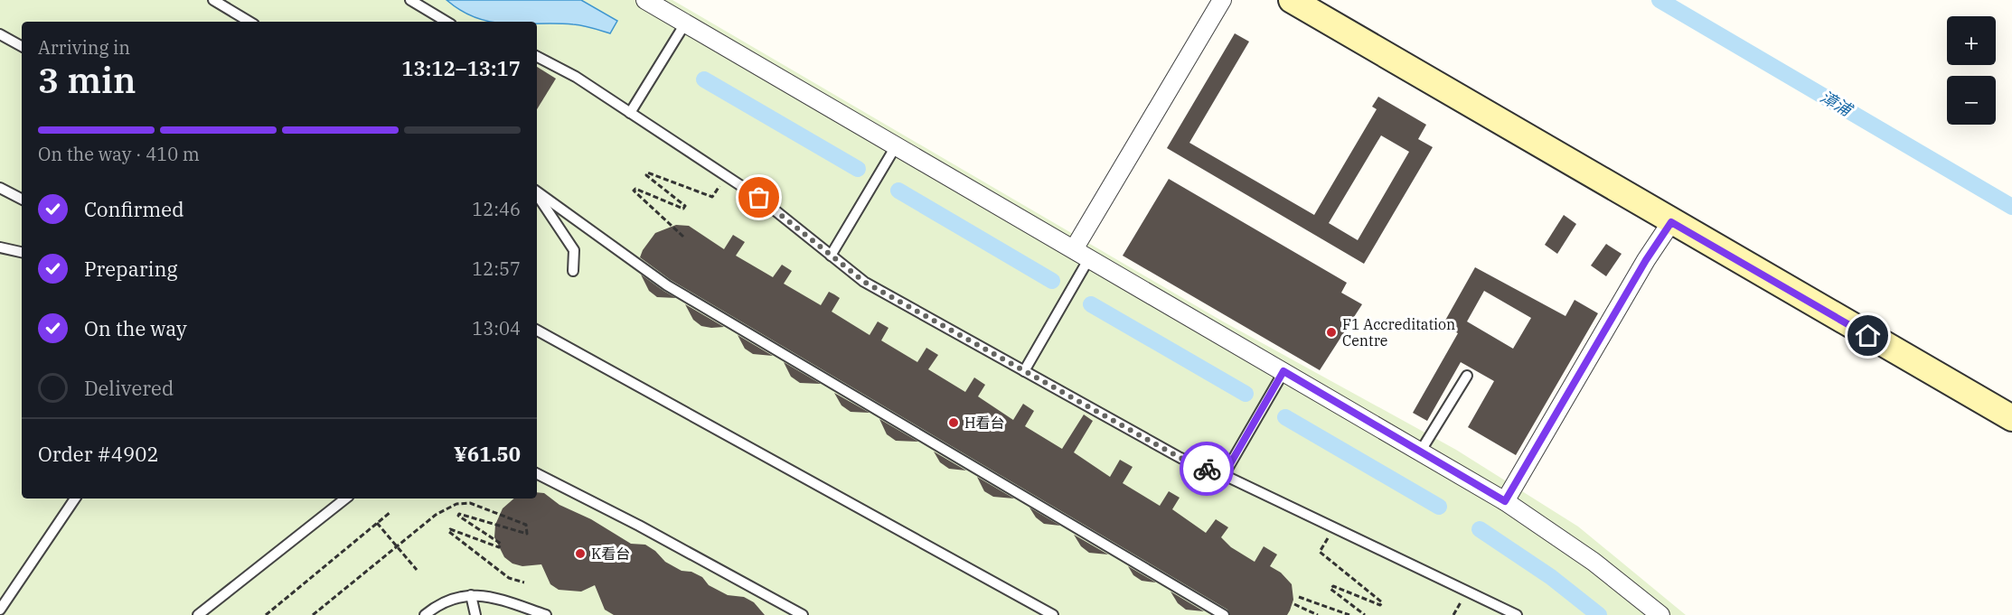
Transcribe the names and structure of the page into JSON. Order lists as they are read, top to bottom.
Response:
{
  "water": ["漳浦"],
  "places": ["F1 Accreditation Centre", "H看台", "K看台"],
  "page": {
    "map_buttons": ["+", "−"],
    "heading": ["3 min", "Arriving in", "13:12–13:17"],
    "panel": ["Order #4902", "¥61.50"],
    "bar": "On the way · 410 m",
    "list": [
      ["Confirmed", "12:46"],
      ["Preparing", "12:57"],
      ["On the way", "13:04"],
      "Delivered"
    ]
  }
}
